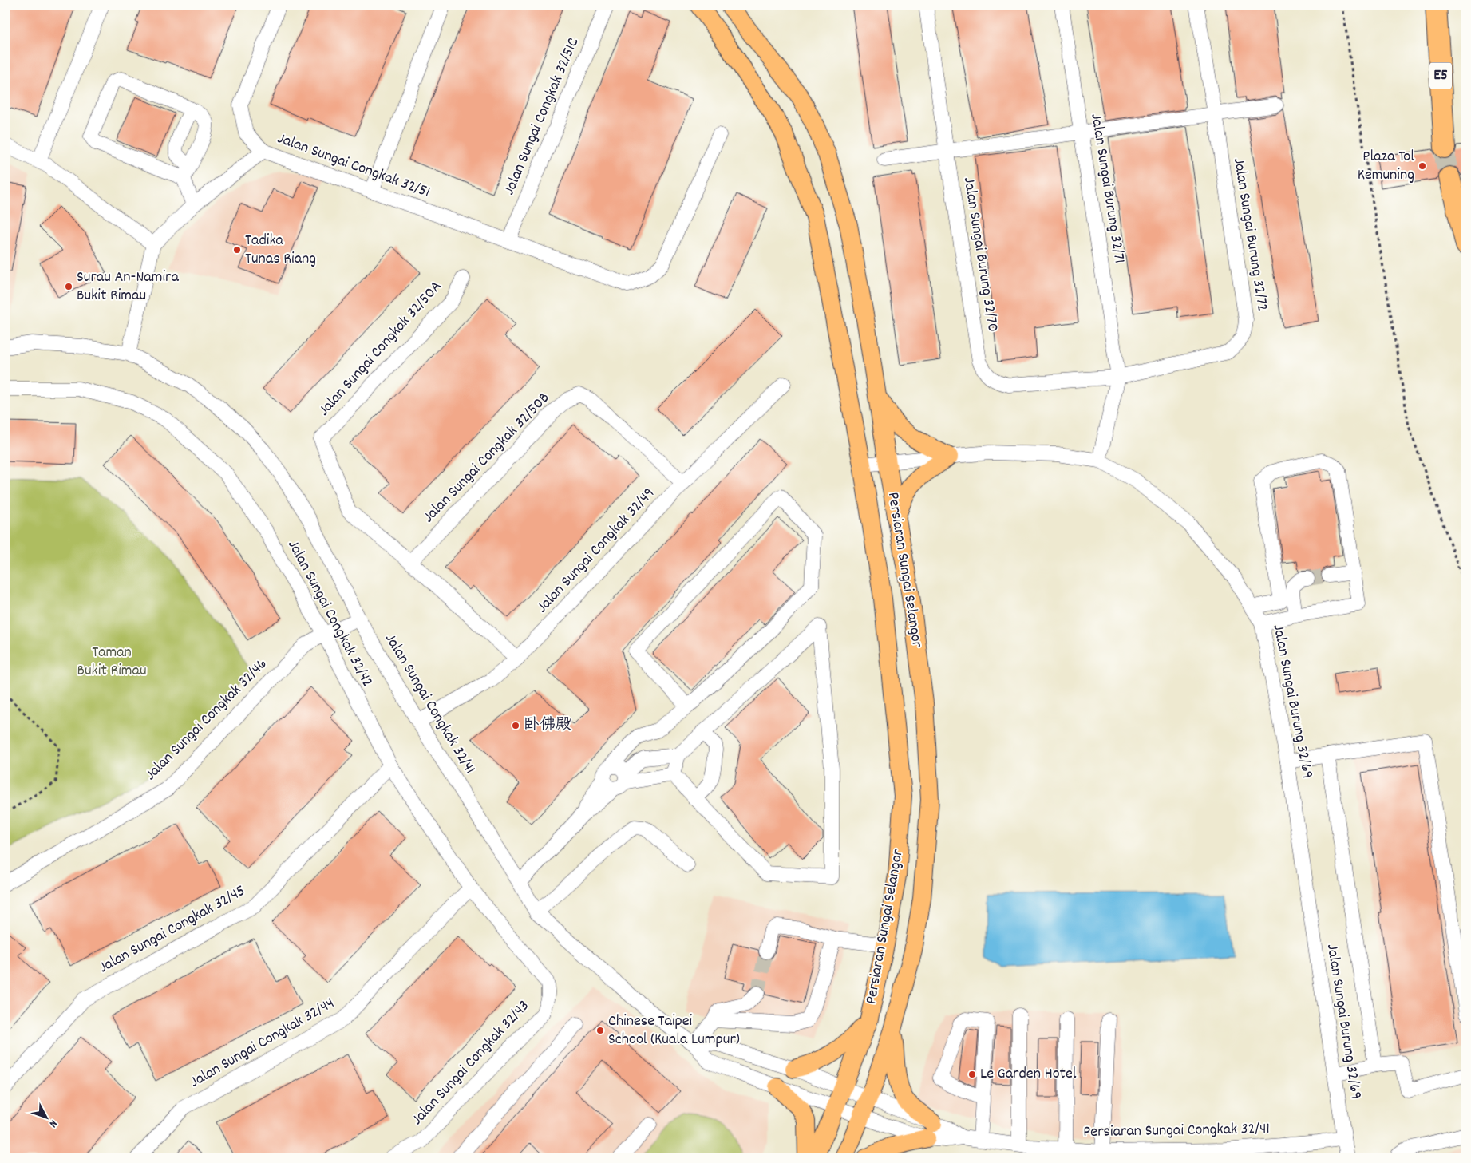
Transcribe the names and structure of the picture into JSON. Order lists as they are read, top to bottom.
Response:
{
  "streets": {
    "highway": ["E5"],
    "main road": ["Persiaran Sungai Selangor"],
    "street": [
      "Jalan Sungai Congkak 32/51C",
      "Jalan Sungai Congkak 32/51",
      "Jalan Sungai Burung 32/71",
      "Jalan Sungai Burung 32/72",
      "Jalan Sungai Burung 32/70",
      "Jalan Sungai Congkak 32/50A",
      "Jalan Sungai Congkak 32/50B",
      "Jalan Sungai Congkak 32/49",
      "Jalan Sungai Congkak 32/42",
      "Jalan Sungai Burung 32/69",
      "Jalan Sungai Congkak 32/41",
      "Jalan Sungai Congkak 32/46",
      "Jalan Sungai Congkak 32/45",
      "Jalan Sungai Congkak 32/44",
      "Jalan Sungai Congkak 32/43",
      "Persiaran Sungai Congkak 32/41"
    ]
  },
  "crossings": [
    ["Jalan Sungai Congkak 32/51C", "Jalan Sungai Congkak 32/51"],
    ["Jalan Sungai Burung 32/71", "Jalan Sungai Burung 32/72"],
    ["Jalan Sungai Burung 32/71", "Jalan Sungai Burung 32/70"],
    ["Jalan Sungai Burung 32/72", "Jalan Sungai Burung 32/70"],
    ["Jalan Sungai Congkak 32/50A", "Jalan Sungai Congkak 32/50B"],
    ["Jalan Sungai Congkak 32/50B", "Jalan Sungai Congkak 32/49"],
    ["Jalan Sungai Congkak 32/49", "Jalan Sungai Congkak 32/41"],
    ["Persiaran Sungai Selangor", "Jalan Sungai Burung 32/69"],
    ["Persiaran Sungai Selangor", "Persiaran Sungai Congkak 32/41"],
    ["Jalan Sungai Congkak 32/42", "Jalan Sungai Congkak 32/46"],
    ["Jalan Sungai Congkak 32/42", "Jalan Sungai Congkak 32/45"],
    ["Jalan Sungai Congkak 32/42", "Jalan Sungai Congkak 32/44"],
    ["Jalan Sungai Congkak 32/42", "Jalan Sungai Congkak 32/43"],
    ["Jalan Sungai Burung 32/69", "Persiaran Sungai Congkak 32/41"],
    ["Jalan Sungai Congkak 32/41", "Jalan Sungai Congkak 32/46"]
  ],
  "parks": ["Taman Bukit Rimau"],
  "places": [
    "Plaza Tol Kemuning",
    "Tadika Tunas Riang",
    "Surau An-Namira Bukit Rimau",
    "卧佛殿",
    "Chinese Taipei School (Kuala Lumpur)",
    "Le Garden Hotel"
  ],
  "north": "bottom right"
}
